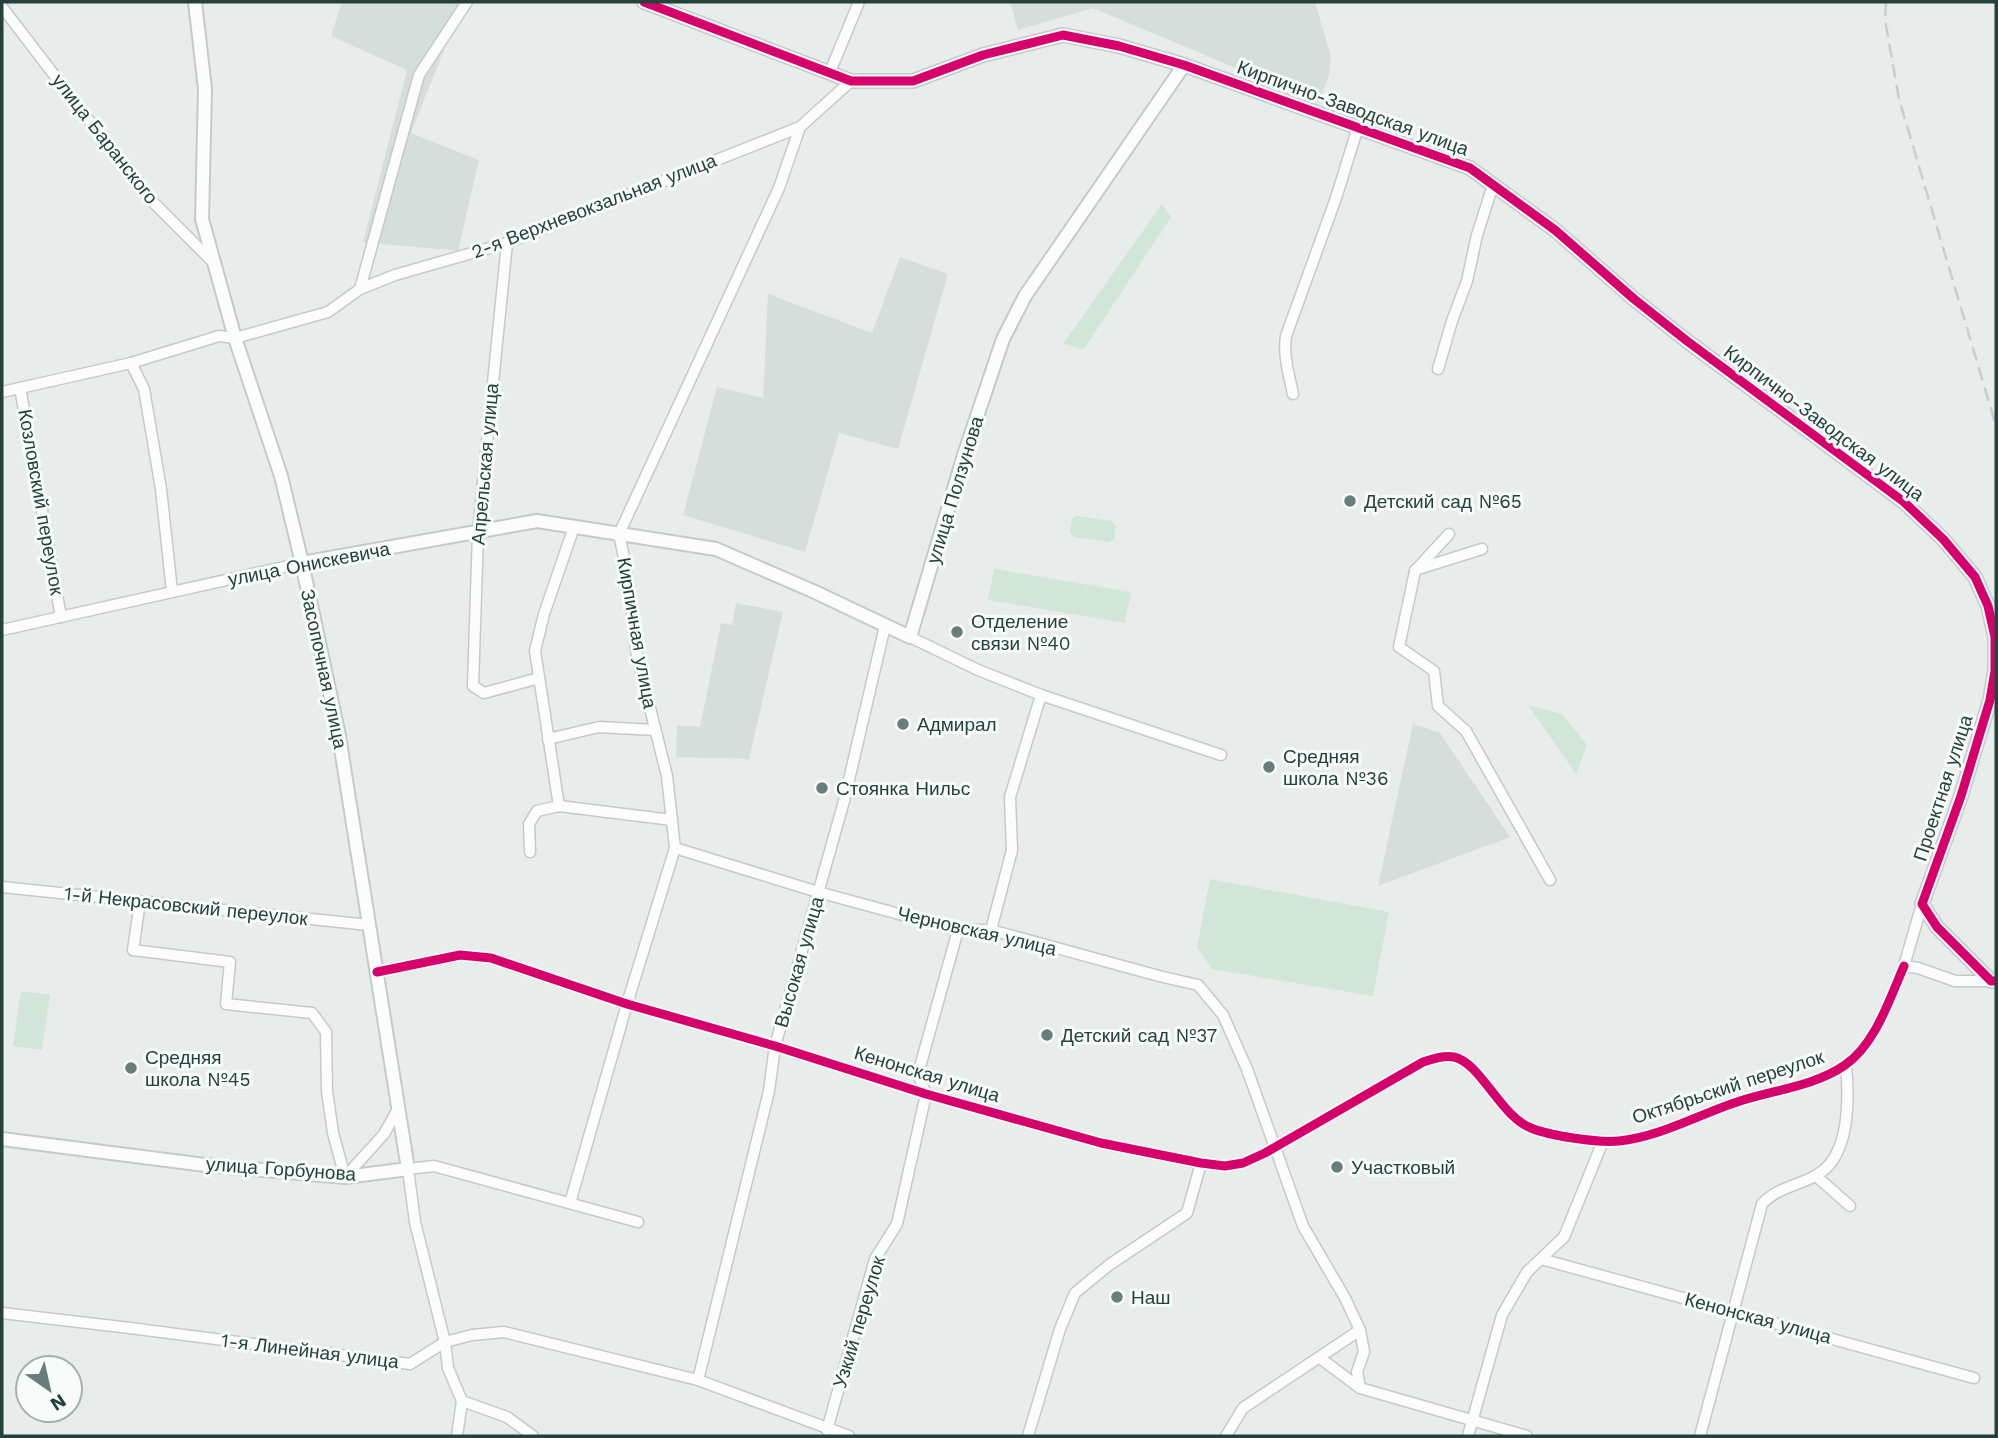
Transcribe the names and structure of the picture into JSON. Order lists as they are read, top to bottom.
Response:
{
  "streets": {
    "street": [
      "Кирпично-Заводская улица",
      "улица Баранского",
      "2-я Верхневокзальная улица",
      "Апрельская улица",
      "улица Ползунова",
      "Козловский переулок",
      "улица Онискевича",
      "Кирпичная улица",
      "Засопочная улица",
      "Проектная улица",
      "1-й Некрасовский переулок",
      "Черновская улица",
      "Высокая улица",
      "Кенонская улица",
      "Октябрьский переулок",
      "улица Горбунова",
      "Узкий переулок",
      "1-я Линейная улица"
    ]
  },
  "crossings": [
    ["Кирпично-Заводская улица", "2-я Верхневокзальная улица"],
    ["Кирпично-Заводская улица", "улица Ползунова"],
    ["Кирпично-Заводская улица", "Проектная улица"],
    ["улица Баранского", "Засопочная улица"],
    ["2-я Верхневокзальная улица", "Апрельская улица"],
    ["2-я Верхневокзальная улица", "Козловский переулок"],
    ["2-я Верхневокзальная улица", "Кирпичная улица"],
    ["2-я Верхневокзальная улица", "Засопочная улица"],
    ["Апрельская улица", "улица Онискевича"],
    ["улица Ползунова", "улица Онискевича"],
    ["Козловский переулок", "улица Онискевича"],
    ["улица Онискевича", "Кирпичная улица"],
    ["улица Онискевича", "Засопочная улица"],
    ["улица Онискевича", "Высокая улица"],
    ["Кирпичная улица", "Черновская улица"],
    ["Кирпичная улица", "Кенонская улица"],
    ["Кирпичная улица", "улица Горбунова"],
    ["Засопочная улица", "1-й Некрасовский переулок"],
    ["Засопочная улица", "Кенонская улица"],
    ["Засопочная улица", "улица Горбунова"],
    ["Засопочная улица", "1-я Линейная улица"],
    ["Проектная улица", "Октябрьский переулок"],
    ["Черновская улица", "Высокая улица"],
    ["Черновская улица", "Кенонская улица"],
    ["Высокая улица", "Кенонская улица"],
    ["Высокая улица", "1-я Линейная улица"],
    ["Кенонская улица", "Октябрьский переулок"],
    ["Кенонская улица", "Узкий переулок"],
    ["Узкий переулок", "1-я Линейная улица"]
  ],
  "places": [
    "Детский сад №65",
    "Отделение связи №40",
    "Адмирал",
    "Средняя школа №36",
    "Стоянка Нильс",
    "Детский сад №37",
    "Средняя школа №45",
    "Участковый",
    "Наш"
  ],
  "north": "bottom right"
}
